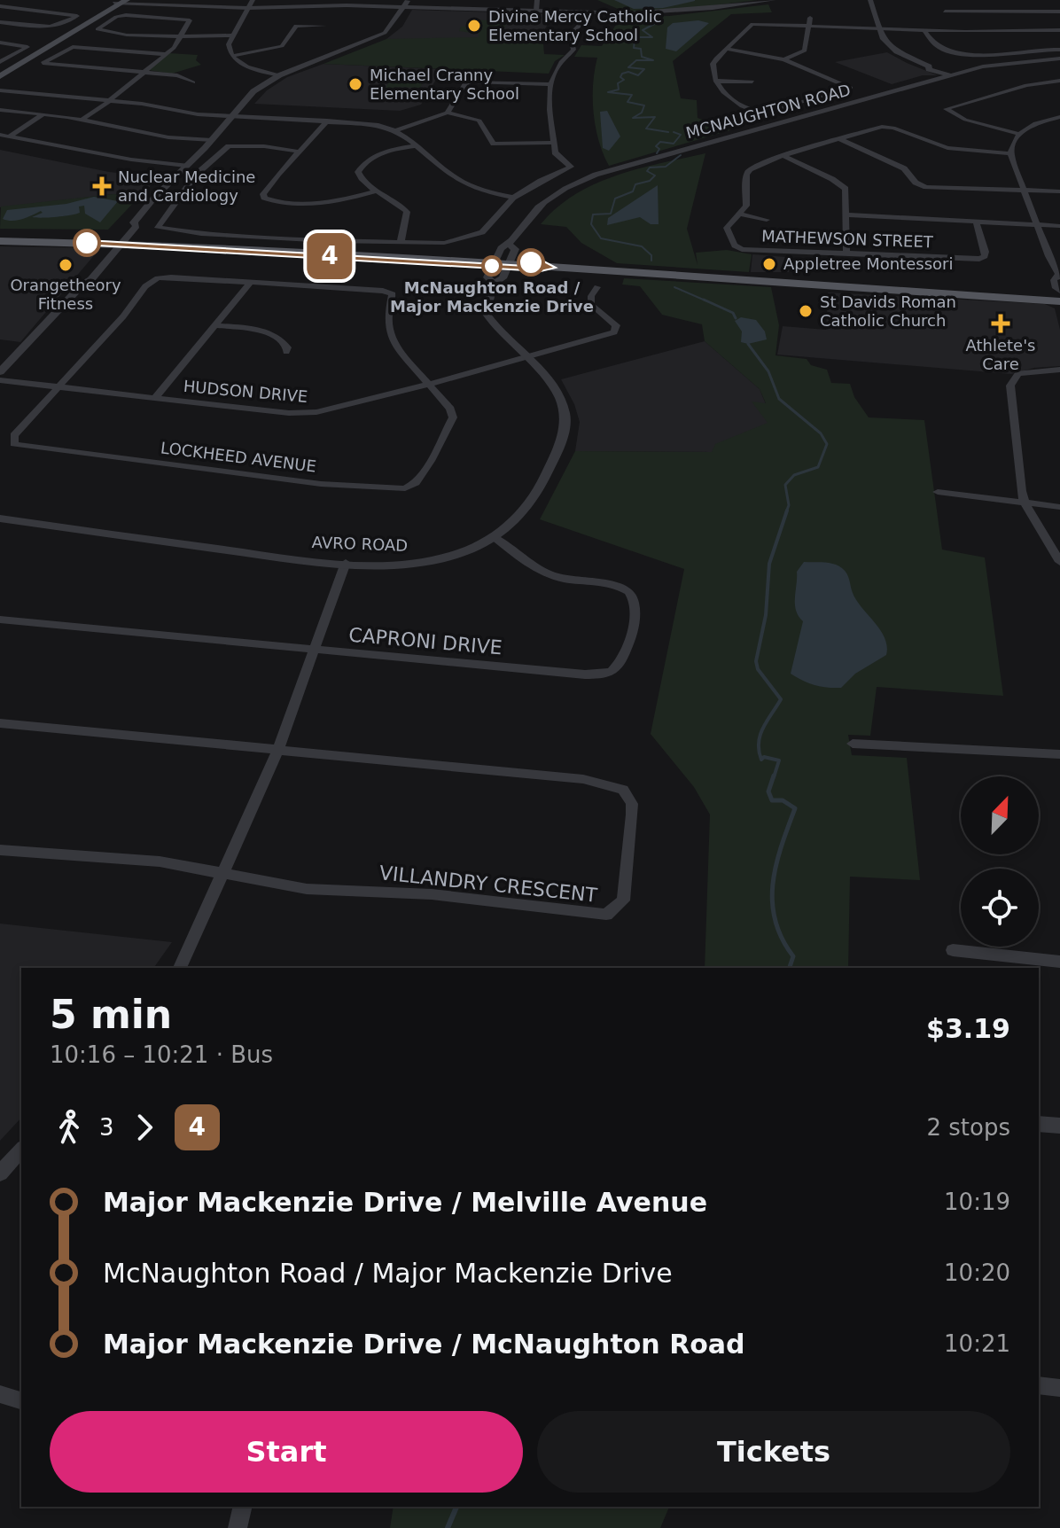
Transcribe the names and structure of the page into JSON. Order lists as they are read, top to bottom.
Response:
{
  "streets": {
    "street": [
      "MCNAUGHTON ROAD",
      "MATHEWSON STREET",
      "HUDSON DRIVE",
      "LOCKHEED AVENUE",
      "AVRO ROAD",
      "CAPRONI DRIVE",
      "VILLANDRY CRESCENT"
    ]
  },
  "crossings": [
    ["MCNAUGHTON ROAD", "AVRO ROAD"],
    ["HUDSON DRIVE", "LOCKHEED AVENUE"],
    ["HUDSON DRIVE", "AVRO ROAD"],
    ["AVRO ROAD", "CAPRONI DRIVE"]
  ],
  "places": {
    "other": [
      "Divine Mercy Catholic Elementary School",
      "Michael Cranny Elementary School",
      "Appletree Montessori",
      "Orangetheory Fitness",
      "McNaughton Road / Major Mackenzie Drive",
      "St Davids Roman Catholic Church"
    ],
    "health": ["Nuclear Medicine and Cardiology", "Athlete's Care"]
  },
  "lines": ["bus line 4"],
  "north": "top right",
  "page": {
    "on_map": "4",
    "heading": ["5 min", "10:16 – 10:21 · Bus", "$3.19"],
    "legs": ["3", "4", "2 stops"],
    "list": [
      {
        "name": "Major Mackenzie Drive / Melville Avenue",
        "value": "10:19"
      },
      {
        "name": "McNaughton Road / Major Mackenzie Drive",
        "value": "10:20"
      },
      {
        "name": "Major Mackenzie Drive / McNaughton Road",
        "value": "10:21"
      }
    ],
    "buttons": ["Start", "Tickets"]
  }
}
